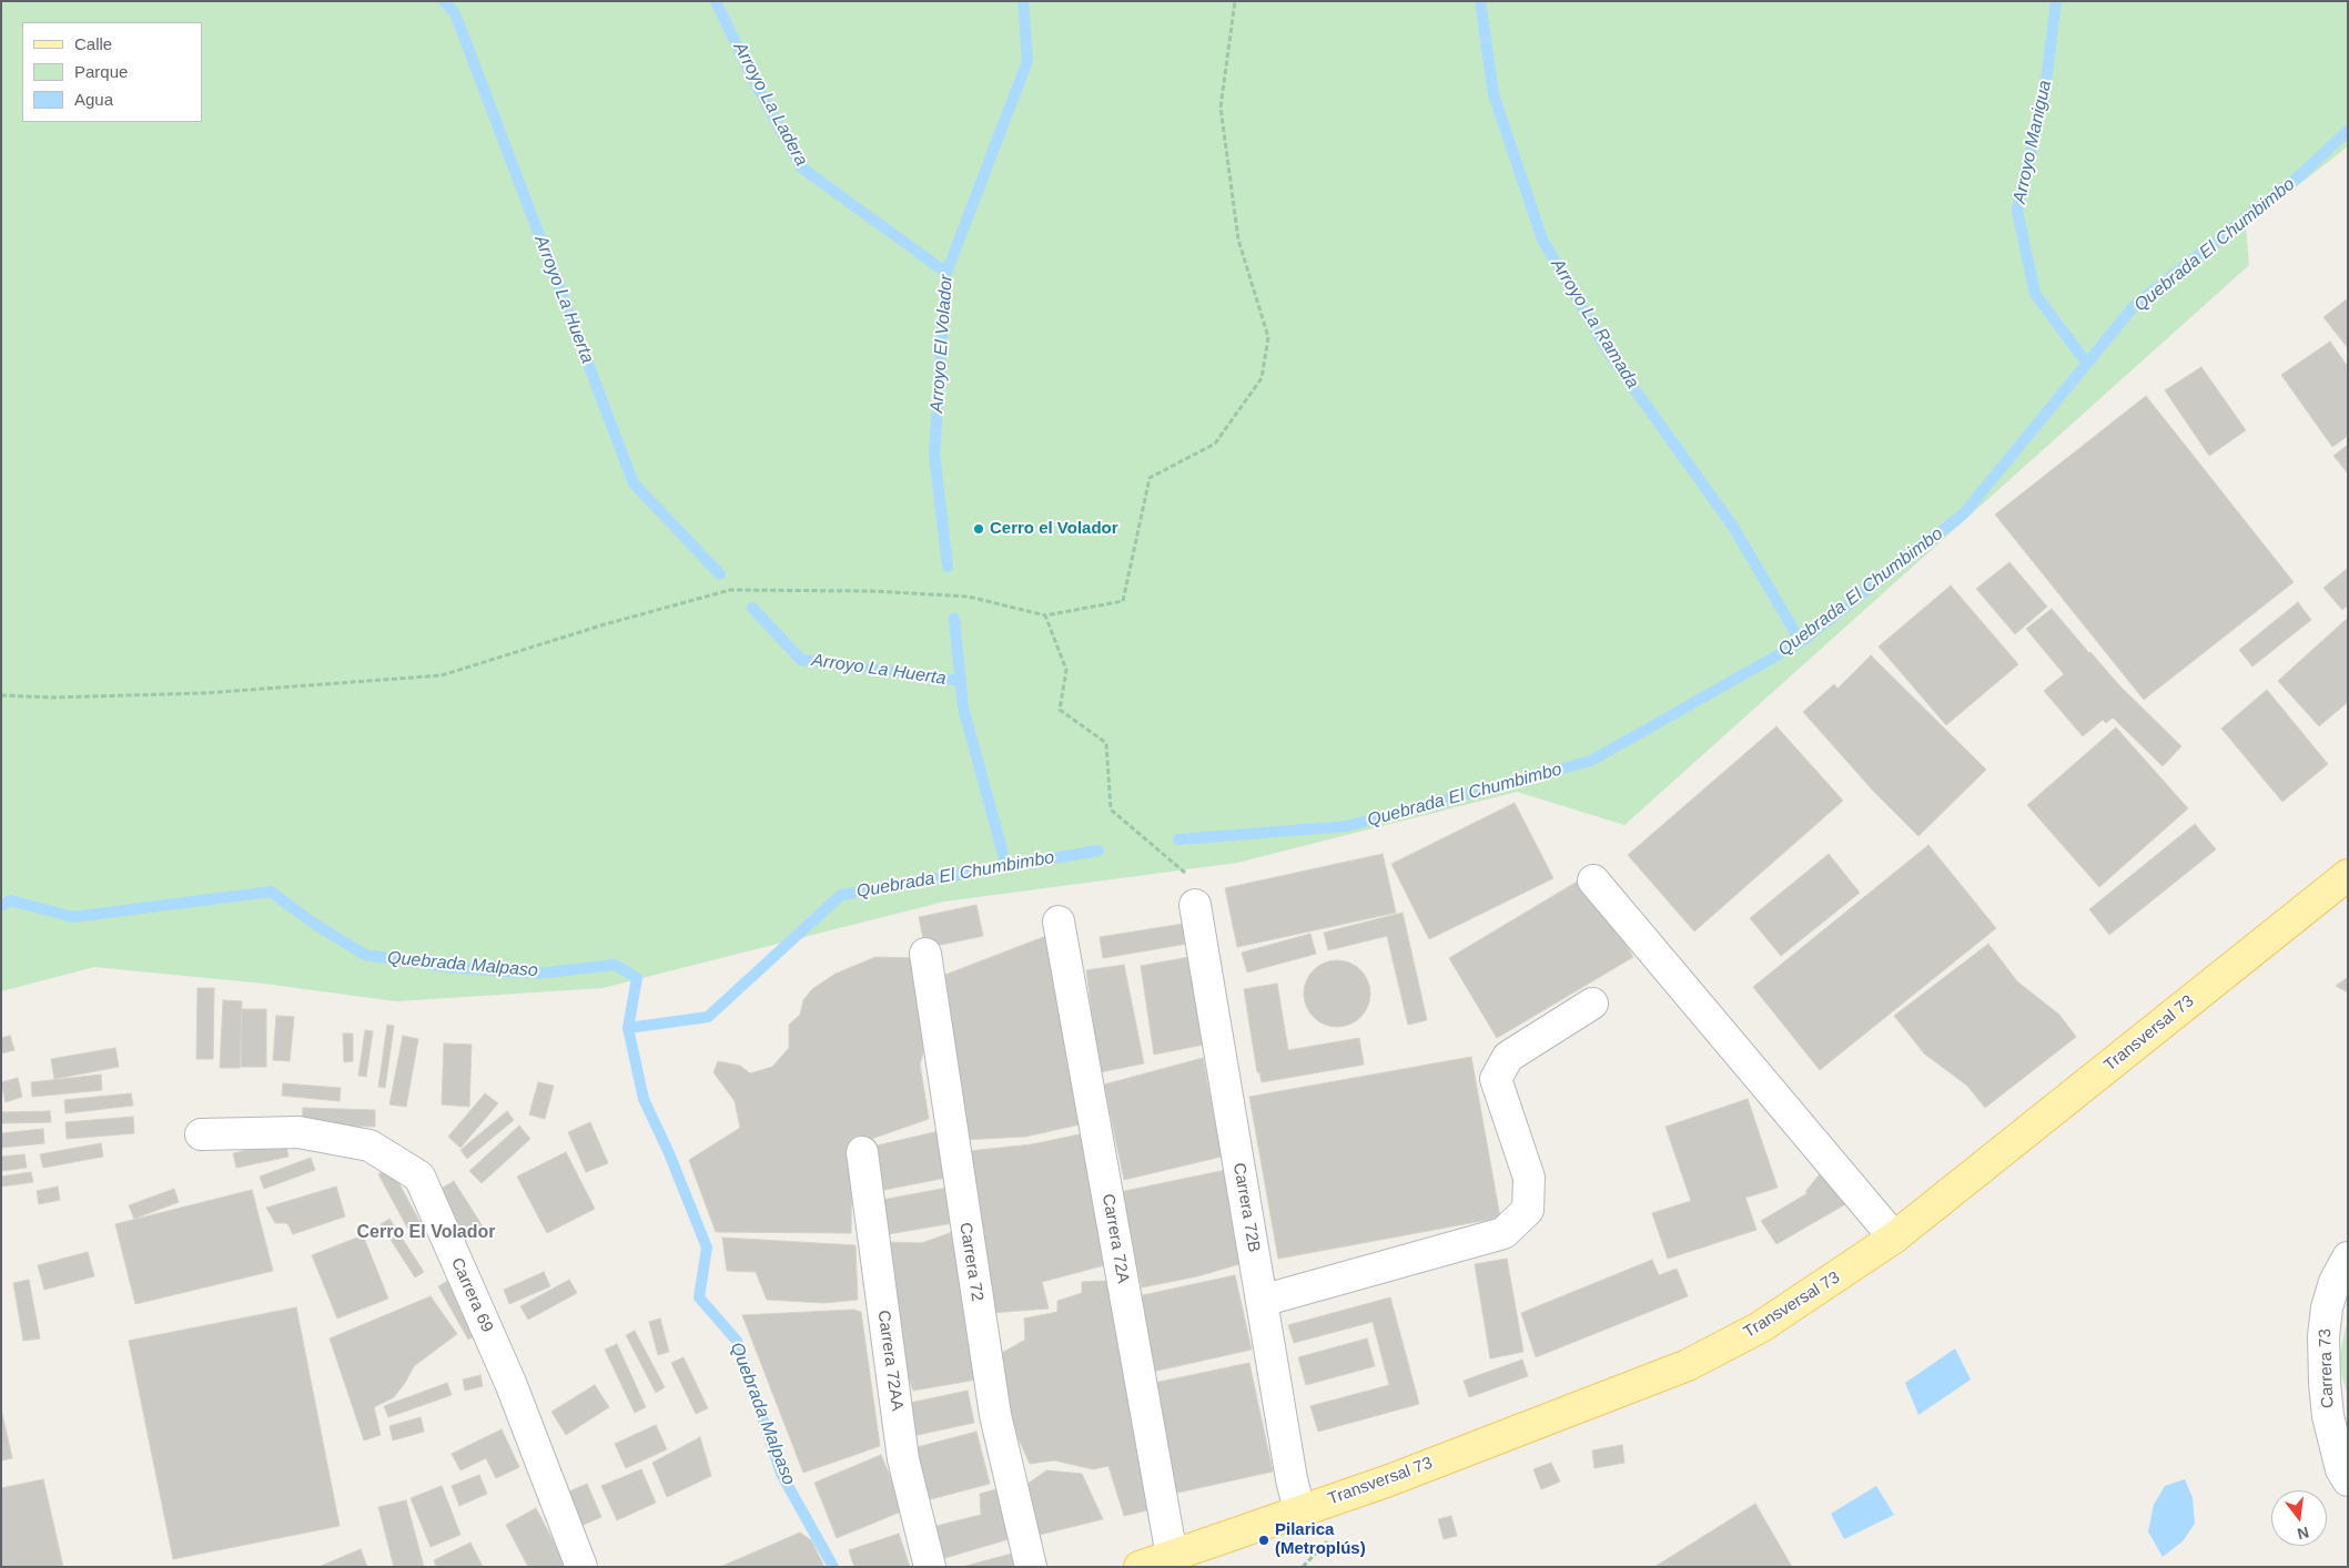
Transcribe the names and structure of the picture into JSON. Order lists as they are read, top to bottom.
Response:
{
  "streets": {
    "main road": ["Transversal 73"],
    "street": [
      "Carrera 72B",
      "Carrera 72A",
      "Carrera 72",
      "Carrera 69",
      "Carrera 72AA",
      "Carrera 73"
    ]
  },
  "crossings": [
    ["Transversal 73", "Carrera 72B"],
    ["Transversal 73", "Carrera 72A"]
  ],
  "districts": ["Cerro El Volador"],
  "water": [
    "Arroyo La Ladera",
    "Arroyo Manigua",
    "Quebrada El Chumbimbo",
    "Arroyo La Huerta",
    "Arroyo La Ramada",
    "Arroyo El Volador",
    "Quebrada Malpaso"
  ],
  "places": ["Cerro el Volador", "Pilarica (Metroplús)"],
  "legend": ["Calle", "Parque", "Agua"],
  "north": "bottom"
}
